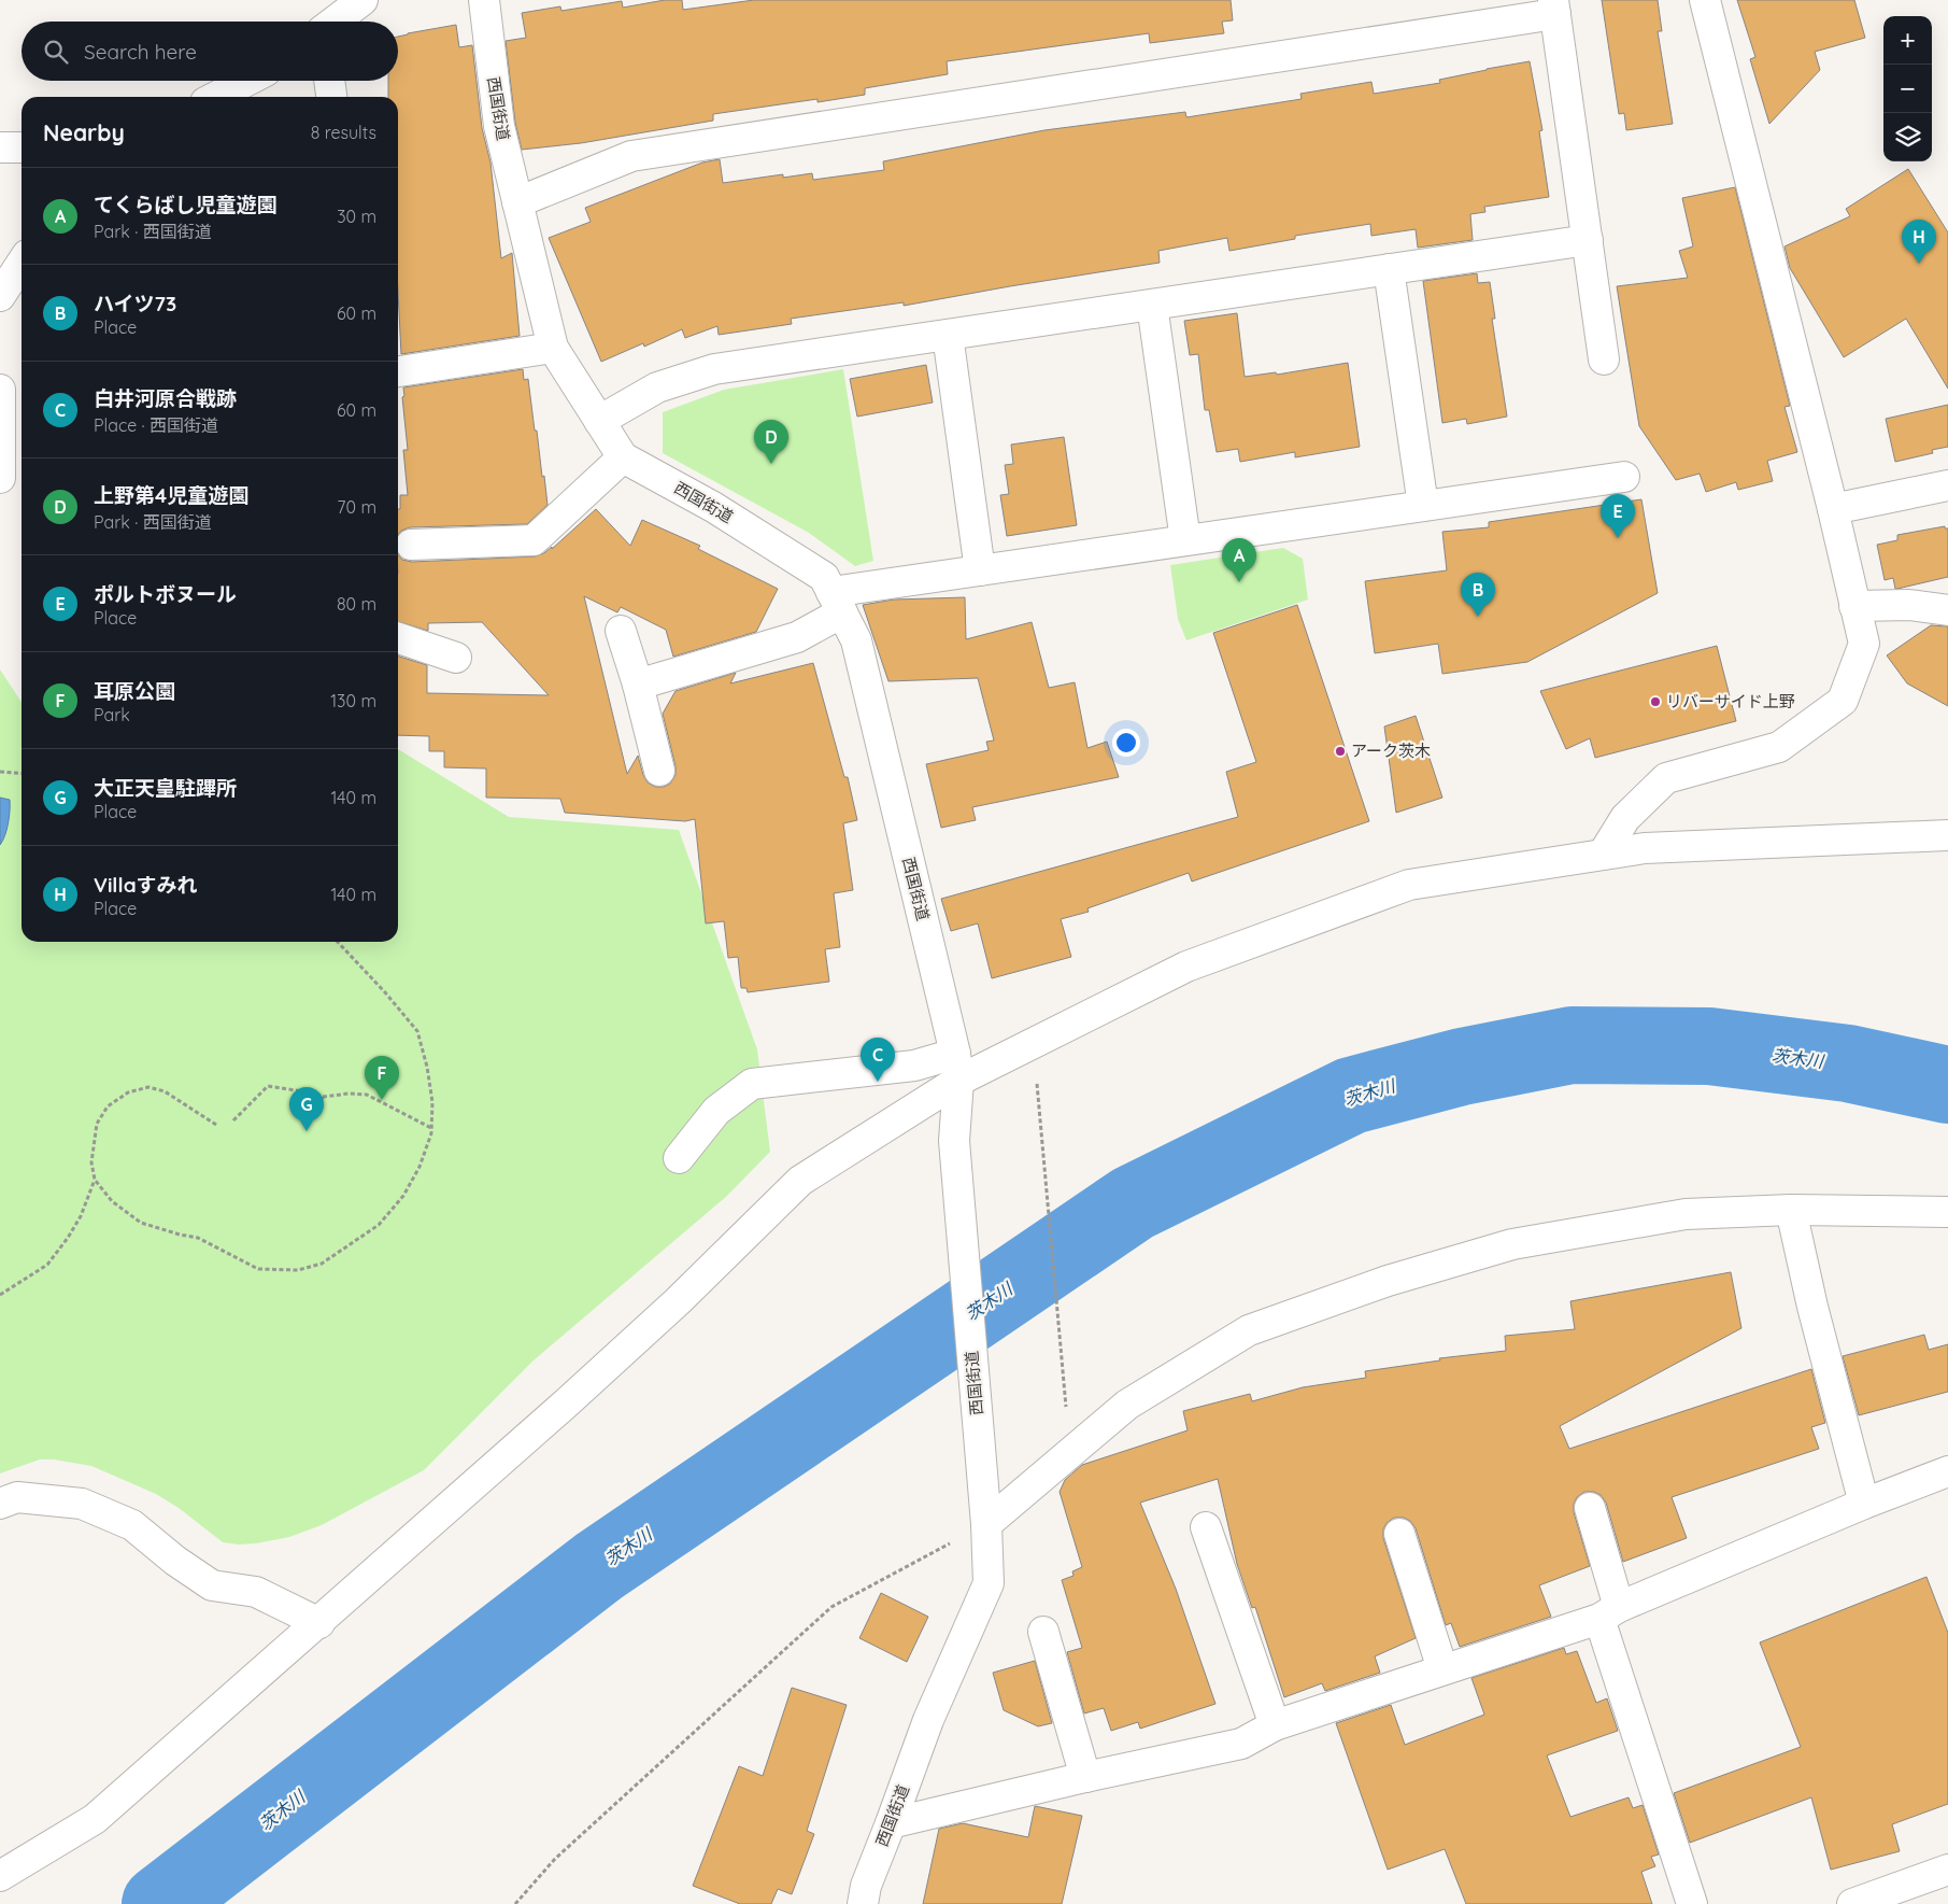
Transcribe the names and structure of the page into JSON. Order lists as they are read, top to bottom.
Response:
{
  "streets": {
    "street": ["西国街道"]
  },
  "water": ["茨木川"],
  "places": ["リバーサイド上野", "アーク茨木"],
  "page": {
    "map_buttons": ["+", "−"],
    "search": "Search here",
    "heading": ["Nearby", "8 results"],
    "list": [
      {
        "mark": "A",
        "name": "てくらばし児童遊園",
        "note": "Park · 西国街道",
        "value": "30 m"
      },
      {
        "mark": "B",
        "name": "ハイツ73",
        "note": "Place",
        "value": "60 m"
      },
      {
        "mark": "C",
        "name": "白井河原合戦跡",
        "note": "Place · 西国街道",
        "value": "60 m"
      },
      {
        "mark": "D",
        "name": "上野第4児童遊園",
        "note": "Park · 西国街道",
        "value": "70 m"
      },
      {
        "mark": "E",
        "name": "ポルトボヌール",
        "note": "Place",
        "value": "80 m"
      },
      {
        "mark": "F",
        "name": "耳原公園",
        "note": "Park",
        "value": "130 m"
      },
      {
        "mark": "G",
        "name": "大正天皇駐蹕所",
        "note": "Place",
        "value": "140 m"
      },
      {
        "mark": "H",
        "name": "Villaすみれ",
        "note": "Place",
        "value": "140 m"
      }
    ],
    "pins": [
      "H",
      "D",
      "E",
      "A",
      "B",
      "C",
      "F",
      "G"
    ]
  }
}
